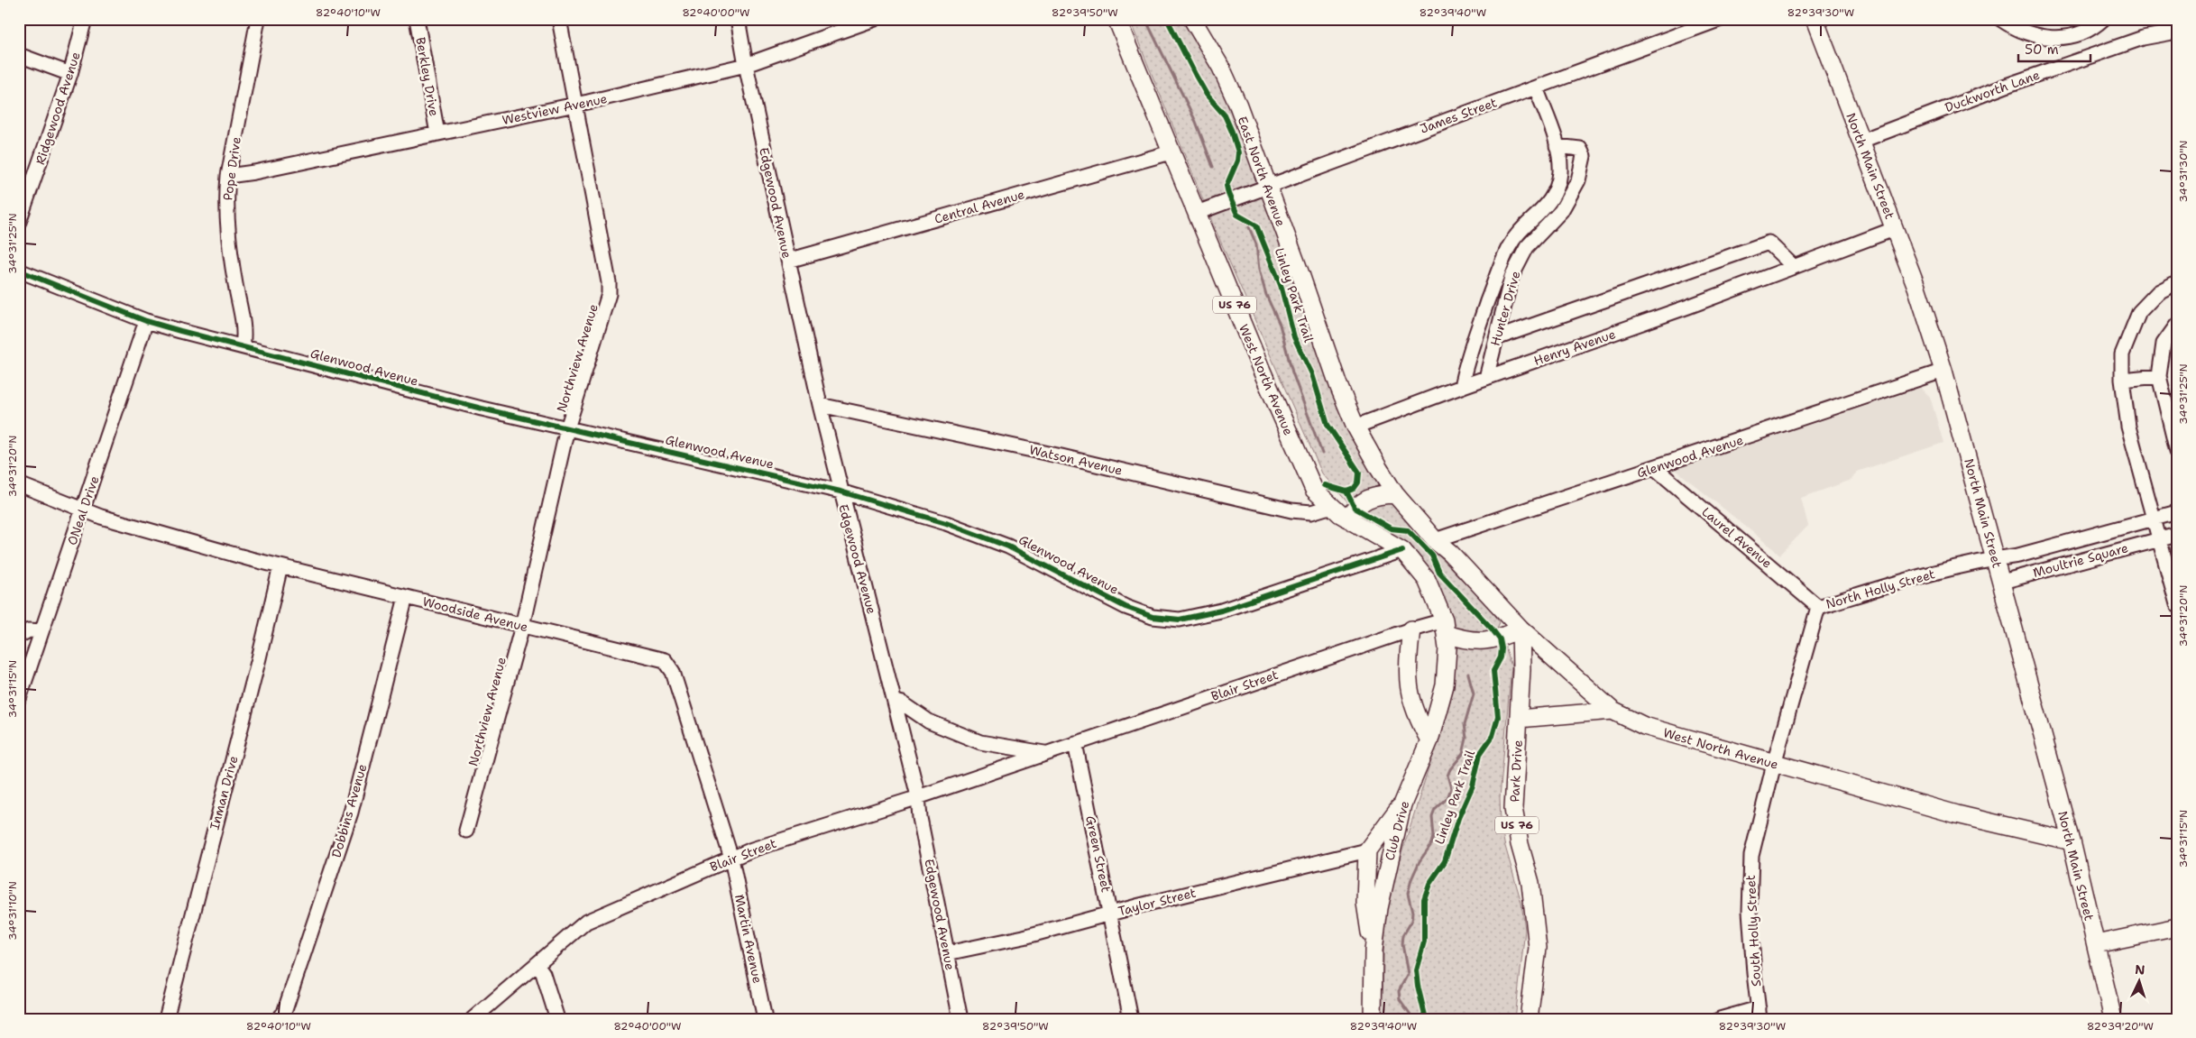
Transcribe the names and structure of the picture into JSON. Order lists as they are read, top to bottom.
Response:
{
  "streets": {
    "main road": [
      "North Main Street",
      "East North Avenue",
      "US 76",
      "West North Avenue",
      "Park Drive",
      "Club Drive"
    ],
    "street": [
      "Berkley Drive",
      "Duckworth Lane",
      "Ridgewood Avenue",
      "Westview Avenue",
      "James Street",
      "Pope Drive",
      "Edgewood Avenue",
      "Central Avenue",
      "Hunter Drive",
      "Henry Avenue",
      "Northview Avenue",
      "Glenwood Avenue",
      "Watson Avenue",
      "ONeal Drive",
      "Laurel Avenue",
      "Moultrie Square",
      "North Holly Street",
      "Woodside Avenue",
      "Blair Street",
      "Inman Drive",
      "Dobbins Avenue",
      "Green Street",
      "Taylor Street",
      "South Holly Street",
      "Martin Avenue"
    ],
    "cycle path": ["Linley Park Trail"]
  },
  "crossings": [
    ["Berkley Drive", "Westview Avenue"],
    ["Duckworth Lane", "North Main Street"],
    ["Westview Avenue", "Pope Drive"],
    ["Westview Avenue", "Edgewood Avenue"],
    ["Westview Avenue", "Northview Avenue"],
    ["James Street", "East North Avenue"],
    ["James Street", "Hunter Drive"],
    ["James Street", "West North Avenue"],
    ["North Main Street", "Henry Avenue"],
    ["North Main Street", "Glenwood Avenue"],
    ["North Main Street", "West North Avenue"],
    ["North Main Street", "Moultrie Square"],
    ["North Main Street", "North Holly Street"],
    ["Pope Drive", "Glenwood Avenue"],
    ["East North Avenue", "Henry Avenue"],
    ["East North Avenue", "Glenwood Avenue"],
    ["East North Avenue", "West North Avenue"],
    ["Edgewood Avenue", "Central Avenue"],
    ["Edgewood Avenue", "Glenwood Avenue"],
    ["Edgewood Avenue", "Watson Avenue"],
    ["Edgewood Avenue", "Blair Street"],
    ["Edgewood Avenue", "Taylor Street"],
    ["Central Avenue", "West North Avenue"],
    ["US 76", "Glenwood Avenue"],
    ["US 76", "West North Avenue"],
    ["US 76", "Blair Street"],
    ["US 76", "Club Drive"],
    ["Hunter Drive", "Henry Avenue"],
    ["Northview Avenue", "Glenwood Avenue"],
    ["Northview Avenue", "Woodside Avenue"],
    ["Glenwood Avenue", "West North Avenue"],
    ["Glenwood Avenue", "ONeal Drive"],
    ["Glenwood Avenue", "Laurel Avenue"],
    ["West North Avenue", "Watson Avenue"],
    ["West North Avenue", "North Holly Street"],
    ["West North Avenue", "Park Drive"],
    ["West North Avenue", "South Holly Street"],
    ["ONeal Drive", "Woodside Avenue"],
    ["Laurel Avenue", "North Holly Street"],
    ["Moultrie Square", "North Holly Street"],
    ["North Holly Street", "South Holly Street"],
    ["Woodside Avenue", "Blair Street"],
    ["Woodside Avenue", "Inman Drive"],
    ["Woodside Avenue", "Dobbins Avenue"],
    ["Woodside Avenue", "Martin Avenue"],
    ["Blair Street", "Club Drive"],
    ["Blair Street", "Green Street"],
    ["Blair Street", "Martin Avenue"],
    ["Green Street", "Taylor Street"]
  ],
  "scale_bar": "50 m",
  "north": "top",
  "coordinates": [
    "82°40'10\"W",
    "82°40'00\"W",
    "82°39'50\"W",
    "82°39'40\"W",
    "82°39'30\"W",
    "34°31'30\"N",
    "34°31'25\"N",
    "34°31'20\"N",
    "34°31'15\"N",
    "34°31'10\"N",
    "82°39'20\"W"
  ]
}
